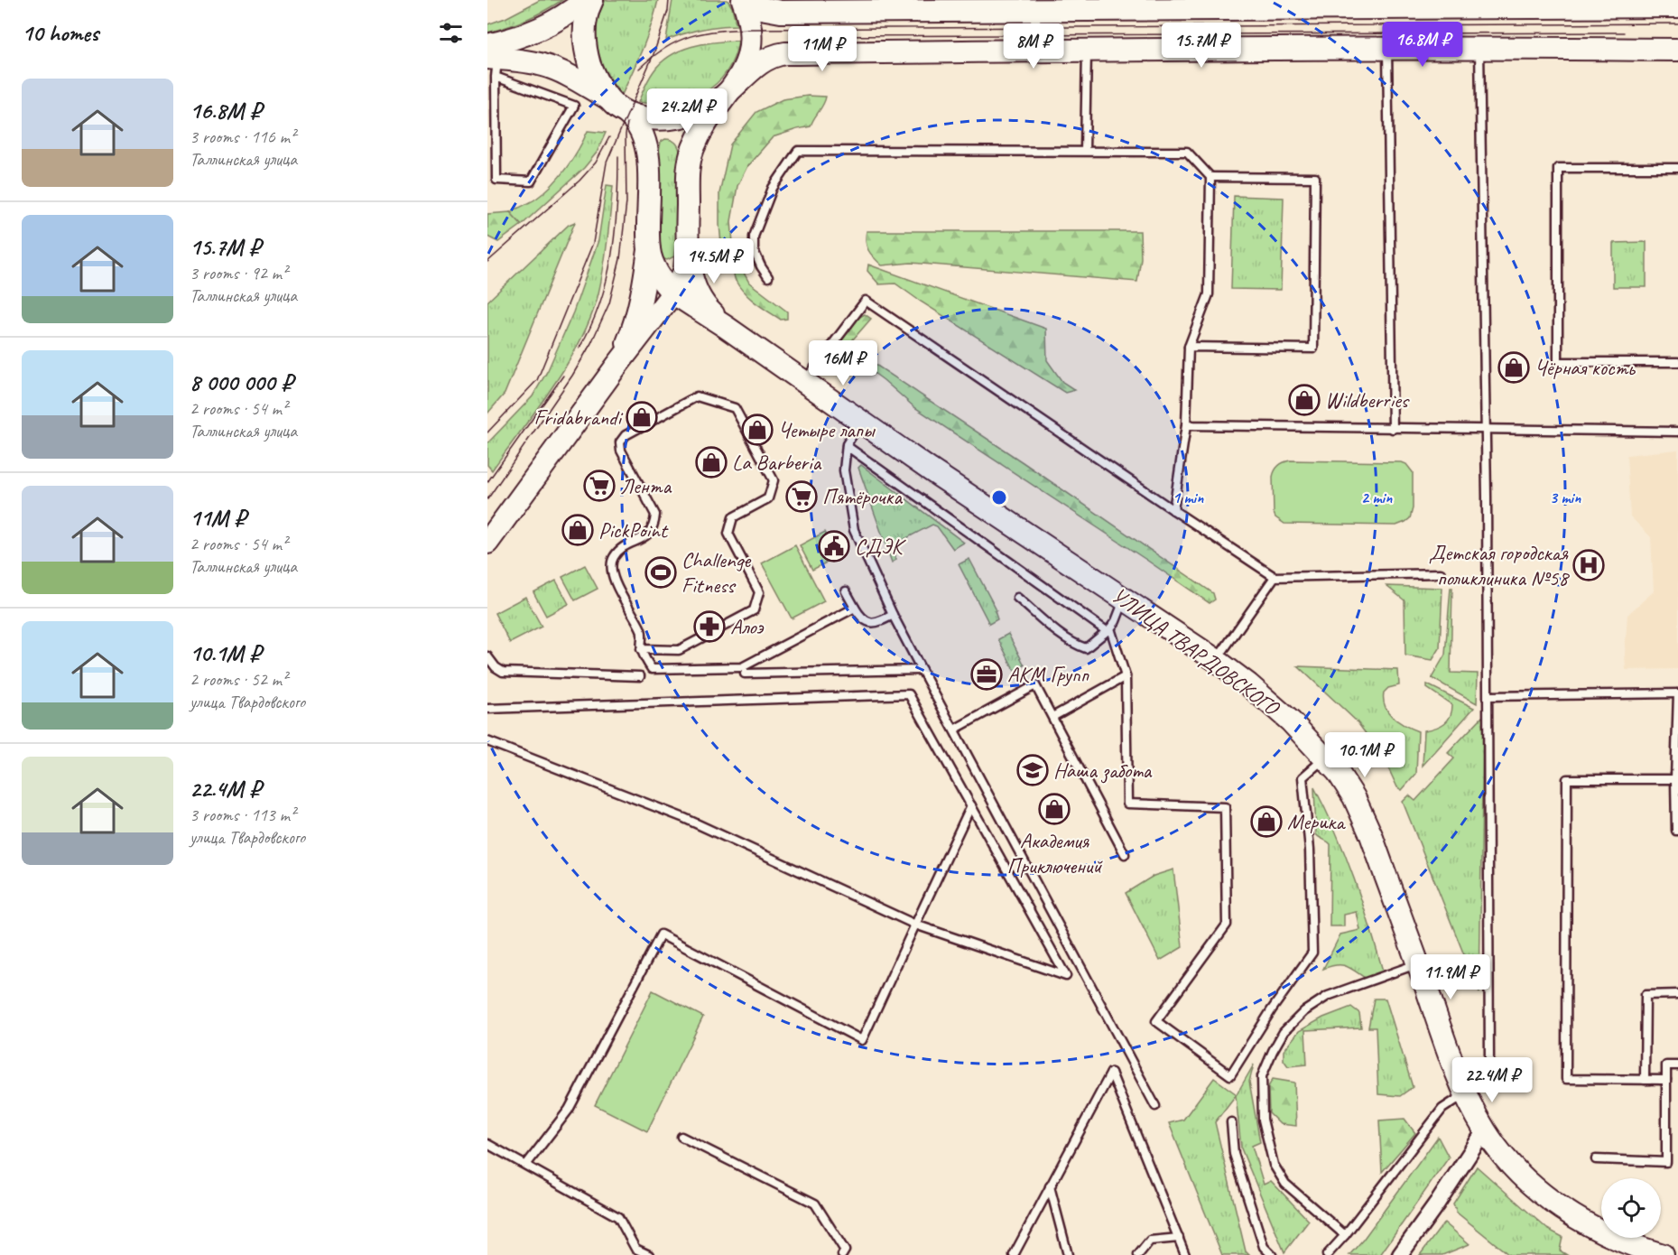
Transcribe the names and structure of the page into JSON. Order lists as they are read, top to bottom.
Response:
{
  "streets": {
    "main road": ["УЛИЦА ТВАРДОВСКОГО"]
  },
  "places": {
    "shop": [
      "Чёрная кость",
      "Wildberries",
      "Fridabrandi",
      "Четыре лапы",
      "La Barberia",
      "PickPoint",
      "Академия Приключений",
      "Мерика"
    ],
    "supermarket": ["Лента", "Пятёрочка"],
    "public building": ["СДЭК"],
    "hospital": ["Детская городская поликлиника №58"],
    "sports": ["Challenge Fitness"],
    "pharmacy": ["Алоэ"],
    "office": ["АКМ Групп"],
    "school or university": ["Наша забота"]
  },
  "page": {
    "heading": "10 homes",
    "price": [
      "16.8M ₽",
      "15.7M ₽",
      "8M ₽",
      "11M ₽",
      "24.2M ₽",
      "14.5M ₽",
      "16M ₽",
      "10.1M ₽",
      "11.9M ₽",
      "22.4M ₽"
    ],
    "list": [
      {
        "name": "16.8M ₽",
        "note": "3 rooms · 116 m² · Таллинская улица"
      },
      {
        "name": "15.7M ₽",
        "note": "3 rooms · 92 m² · Таллинская улица"
      },
      {
        "name": "8 000 000 ₽",
        "note": "2 rooms · 54 m² · Таллинская улица"
      },
      {
        "name": "11M ₽",
        "note": "2 rooms · 54 m² · Таллинская улица"
      },
      {
        "name": "10.1M ₽",
        "note": "2 rooms · 52 m² · улица Твардовского"
      },
      {
        "name": "22.4M ₽",
        "note": "3 rooms · 113 m² · улица Твардовского"
      }
    ]
  },
  "rings": ["1 min", "2 min", "3 min"]
}
